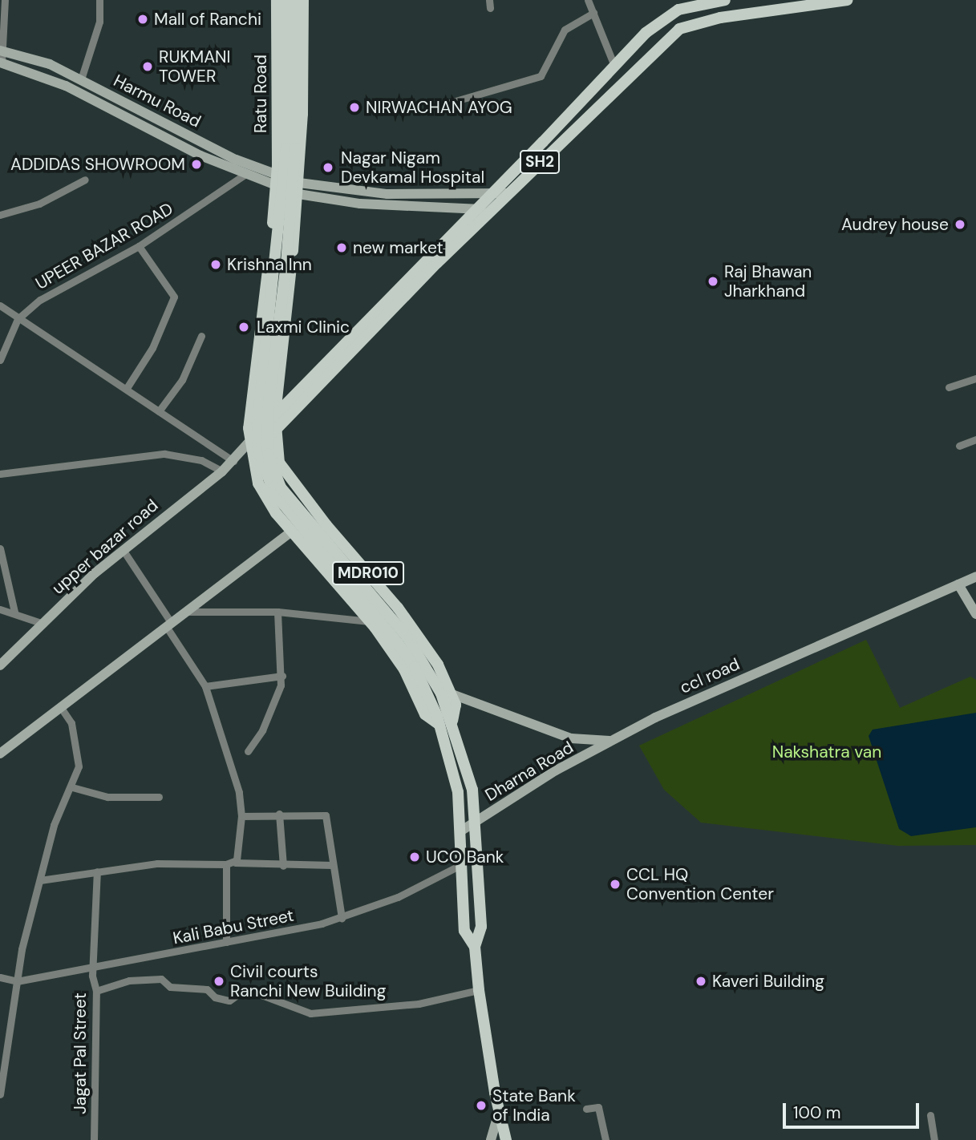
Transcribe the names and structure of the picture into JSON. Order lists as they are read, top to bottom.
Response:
{
  "streets": {
    "main road": [
      "Ratu Road",
      "Harmu Road",
      "SH2",
      "upper bazar road",
      "MDR010",
      "ccl road",
      "Dharna Road"
    ],
    "street": ["UPEER BAZAR ROAD", "Kali Babu Street", "Jagat Pal Street"]
  },
  "crossings": [
    ["Ratu Road", "Harmu Road"],
    ["Ratu Road", "MDR010"],
    ["Harmu Road", "UPEER BAZAR ROAD"],
    ["Harmu Road", "MDR010"],
    ["SH2", "upper bazar road"],
    ["SH2", "MDR010"],
    ["upper bazar road", "MDR010"],
    ["MDR010", "ccl road"],
    ["ccl road", "Dharna Road"],
    ["Kali Babu Street", "Jagat Pal Street"]
  ],
  "parks": ["Nakshatra van"],
  "places": [
    "Mall of Ranchi",
    "RUKMANI TOWER",
    "NIRWACHAN AYOG",
    "ADDIDAS SHOWROOM",
    "Nagar Nigam Devkamal Hospital",
    "Audrey house",
    "new market",
    "Krishna Inn",
    "Raj Bhawan Jharkhand",
    "Laxmi Clinic",
    "UCO Bank",
    "CCL HQ Convention Center",
    "Civil courts Ranchi New Building",
    "Kaveri Building",
    "State Bank of India"
  ],
  "scale_bar": "100 m"
}
